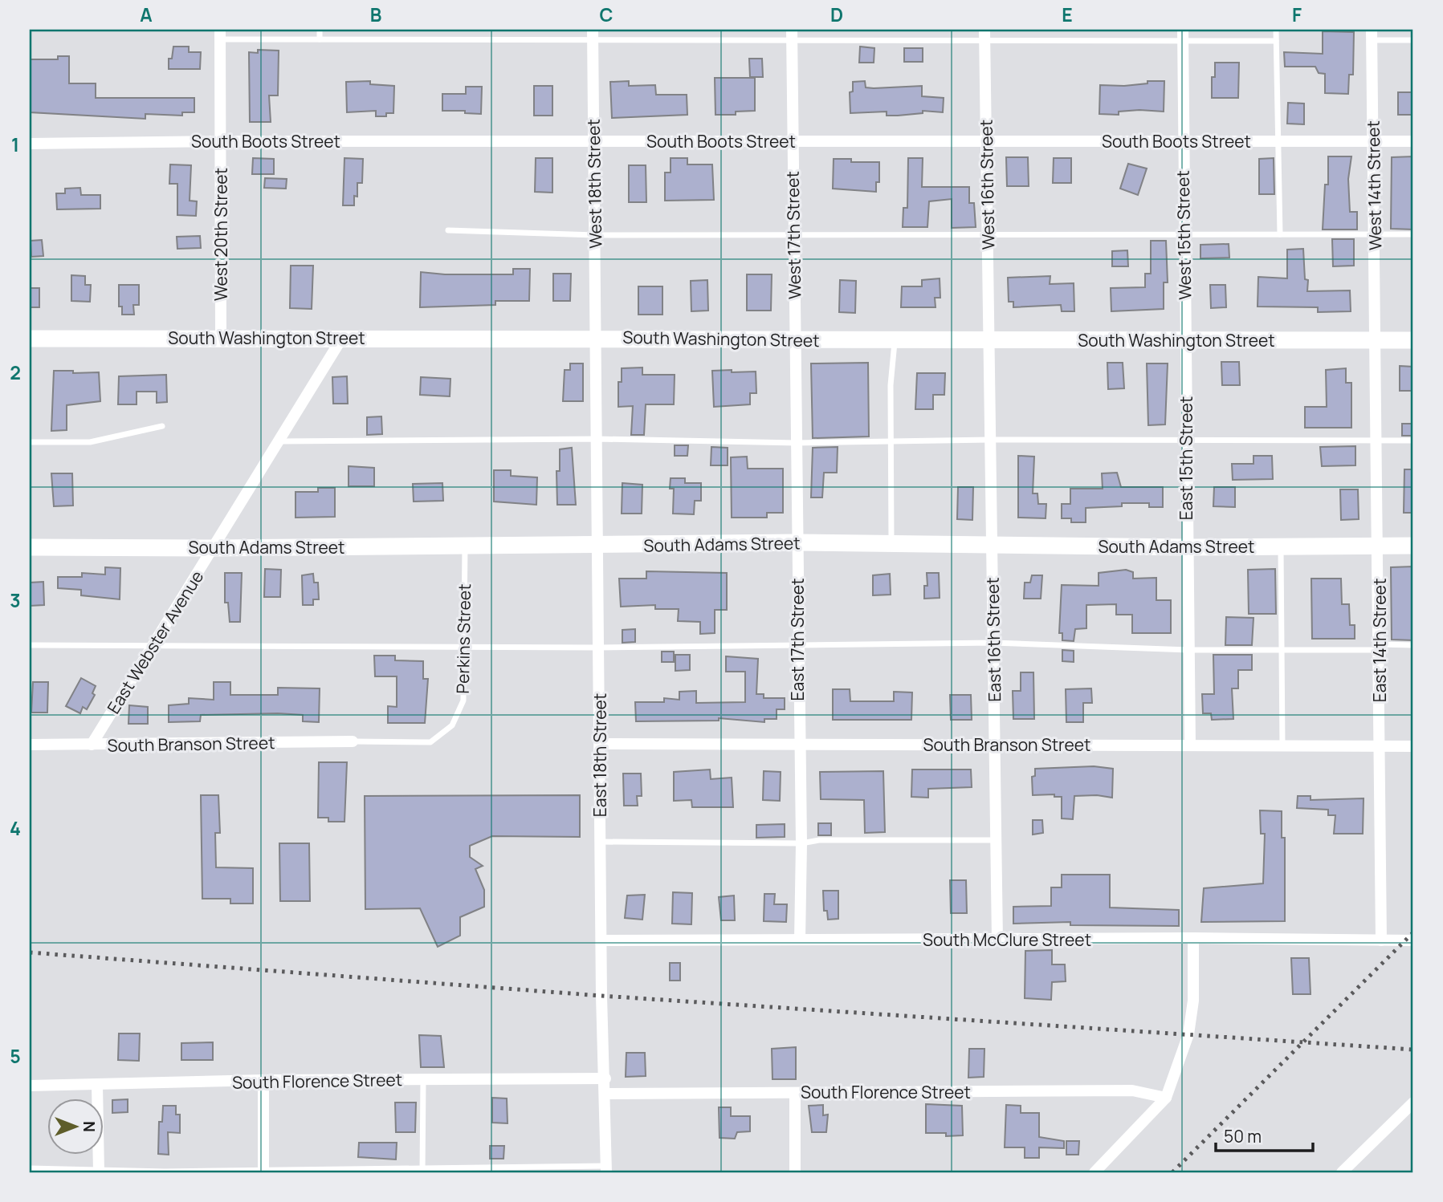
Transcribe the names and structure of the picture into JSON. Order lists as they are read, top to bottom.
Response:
{
  "streets": {
    "main road": ["South Washington Street", "South Adams Street"],
    "street": [
      "South Boots Street",
      "West 18th Street",
      "West 16th Street",
      "West 14th Street",
      "West 20th Street",
      "West 17th Street",
      "West 15th Street",
      "East 15th Street",
      "East 17th Street",
      "East 16th Street",
      "East 14th Street",
      "East Webster Avenue",
      "South Branson Street",
      "East 18th Street",
      "South McClure Street",
      "South Florence Street"
    ],
    "lane": ["Perkins Street"]
  },
  "crossings": [
    ["South Boots Street", "West 18th Street"],
    ["South Boots Street", "West 16th Street"],
    ["South Boots Street", "West 14th Street"],
    ["South Boots Street", "West 20th Street"],
    ["South Boots Street", "West 17th Street"],
    ["South Boots Street", "West 15th Street"],
    ["West 18th Street", "South Washington Street"],
    ["West 18th Street", "East 18th Street"],
    ["West 16th Street", "South Washington Street"],
    ["West 16th Street", "East 16th Street"],
    ["West 14th Street", "South Washington Street"],
    ["West 14th Street", "East 14th Street"],
    ["West 20th Street", "South Washington Street"],
    ["West 17th Street", "South Washington Street"],
    ["West 17th Street", "East 17th Street"],
    ["West 15th Street", "South Washington Street"],
    ["West 15th Street", "East 15th Street"],
    ["South Washington Street", "East 15th Street"],
    ["South Washington Street", "East 17th Street"],
    ["South Washington Street", "East 16th Street"],
    ["South Washington Street", "East 14th Street"],
    ["South Washington Street", "East Webster Avenue"],
    ["South Washington Street", "East 18th Street"],
    ["East 15th Street", "South Adams Street"],
    ["East 15th Street", "South Branson Street"],
    ["South Adams Street", "Perkins Street"],
    ["South Adams Street", "East 17th Street"],
    ["South Adams Street", "East 16th Street"],
    ["South Adams Street", "East 14th Street"],
    ["South Adams Street", "East Webster Avenue"],
    ["South Adams Street", "East 18th Street"],
    ["Perkins Street", "South Branson Street"],
    ["East 17th Street", "South Branson Street"],
    ["East 17th Street", "South McClure Street"],
    ["East 16th Street", "South Branson Street"],
    ["East 16th Street", "South McClure Street"],
    ["East 14th Street", "South Branson Street"],
    ["East 14th Street", "South McClure Street"],
    ["East Webster Avenue", "South Branson Street"],
    ["South Branson Street", "East 18th Street"],
    ["East 18th Street", "South McClure Street"],
    ["East 18th Street", "South Florence Street"]
  ],
  "scale_bar": "50 m",
  "north": "right",
  "grid": {
    "columns": [
      "A",
      "B",
      "C",
      "D",
      "E",
      "F"
    ],
    "rows": [
      "1",
      "2",
      "3",
      "4",
      "5"
    ]
  }
}
